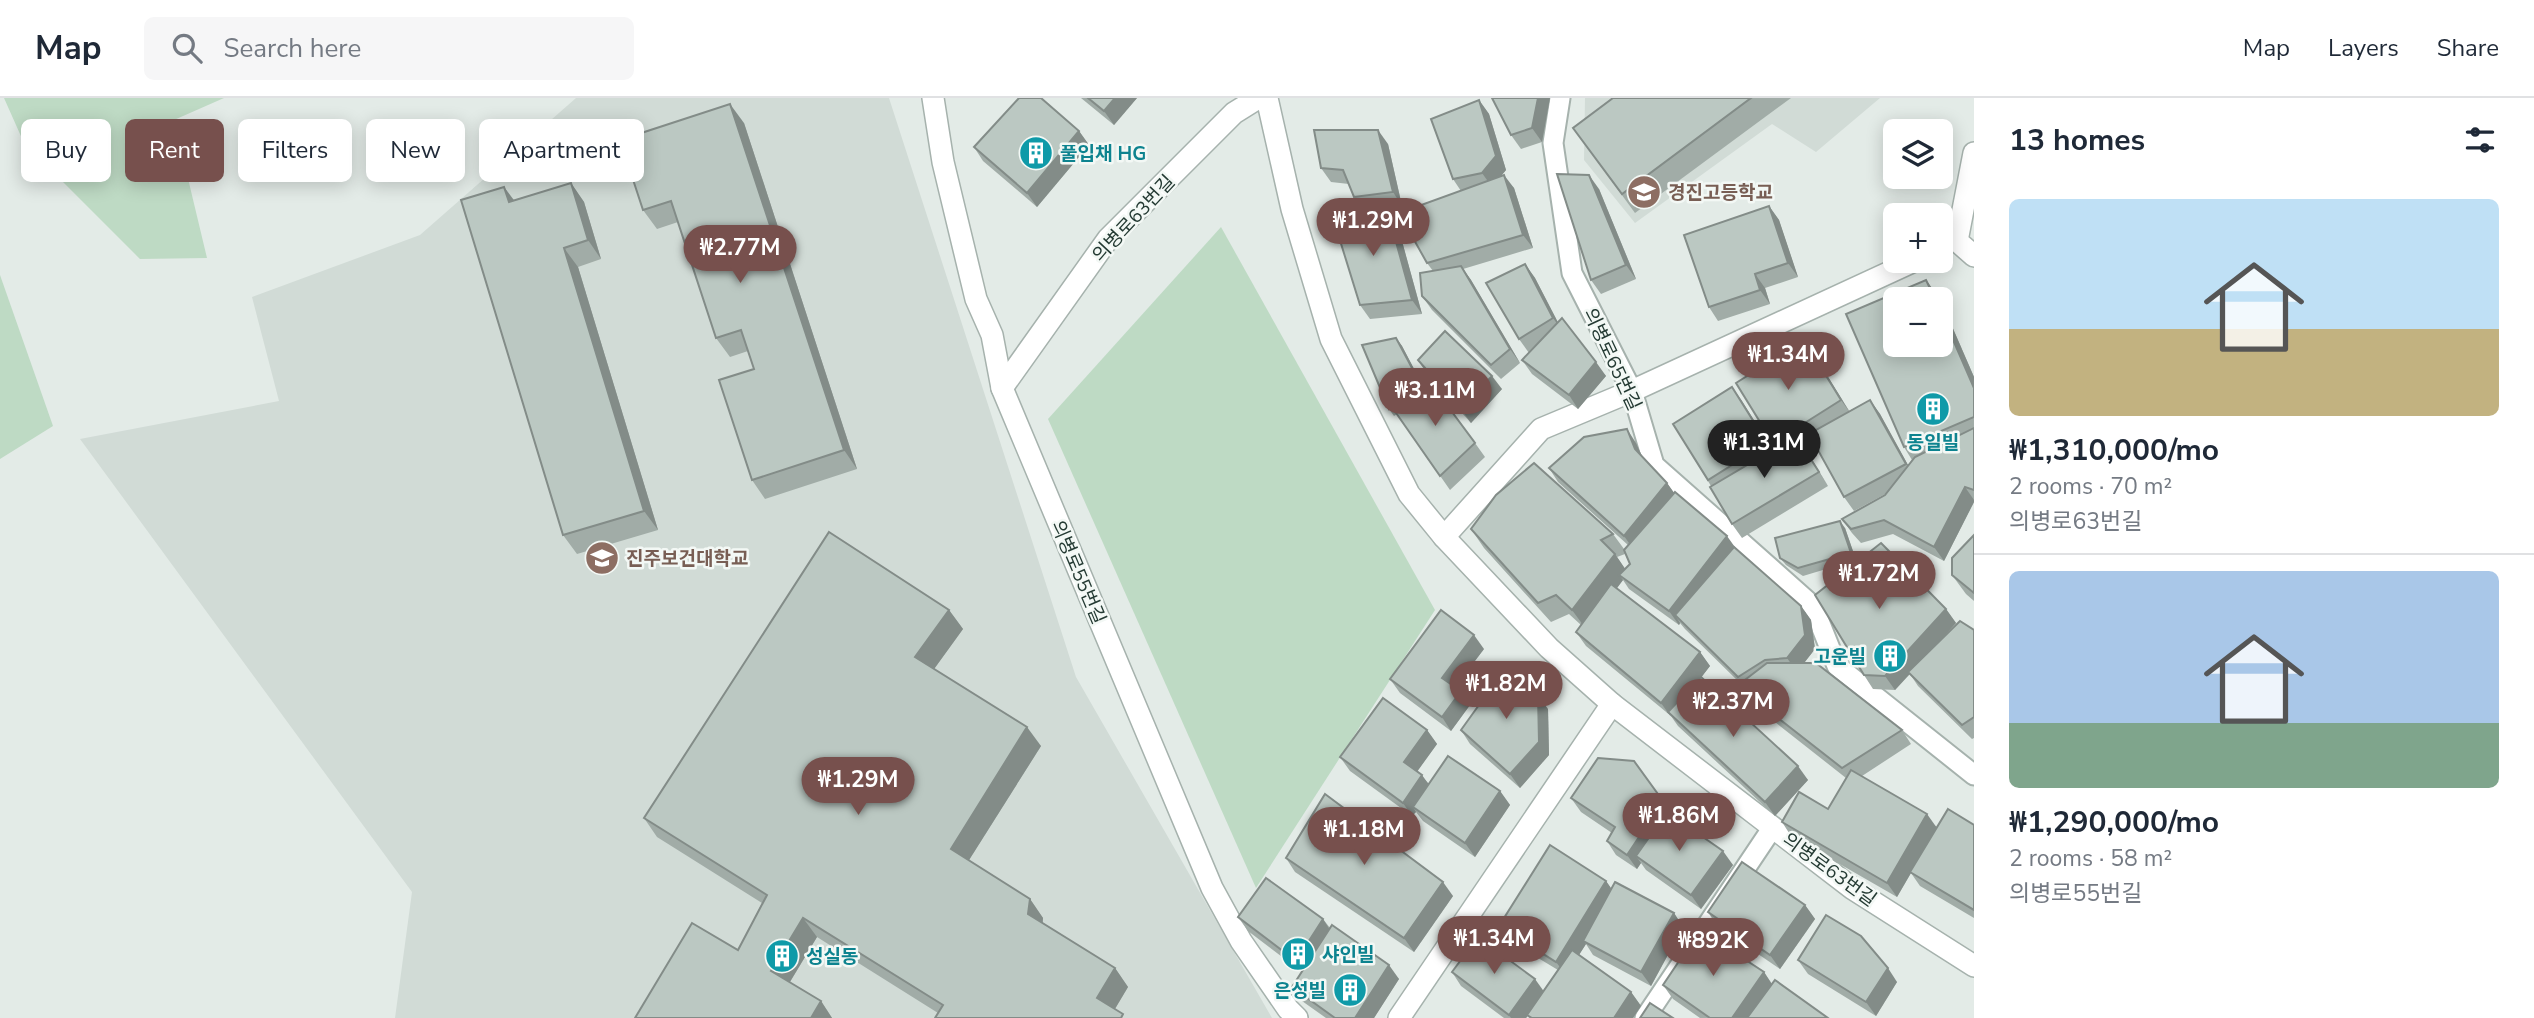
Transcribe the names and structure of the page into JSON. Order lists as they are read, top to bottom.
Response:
{
  "streets": {
    "street": ["의병로63번길", "의병로55번길"],
    "lane": ["의병로65번길"]
  },
  "crossings": [
    ["의병로63번길", "의병로55번길"]
  ],
  "places": {
    "building": [
      "풀입채 HG",
      "동일빌",
      "고운빌",
      "샤인빌",
      "성실동",
      "은성빌"
    ],
    "school or university": ["경진고등학교", "진주보건대학교"]
  },
  "page": {
    "header": "Map",
    "search": "Search here",
    "nav": ["Map", "Layers", "Share"],
    "heading": "13 homes",
    "map_buttons": ["+", "−"],
    "chip": [
      "Buy",
      "Rent",
      "Filters",
      "New",
      "Apartment"
    ],
    "list": [
      {
        "name": "₩1,310,000/mo",
        "note": "2 rooms · 70 m² · 의병로63번길"
      },
      {
        "name": "₩1,290,000/mo",
        "note": "2 rooms · 58 m² · 의병로55번길"
      }
    ],
    "price": [
      "₩1.29M",
      "₩2.77M",
      "₩1.34M",
      "₩3.11M",
      "₩1.31M",
      "₩1.72M",
      "₩1.82M",
      "₩2.37M",
      "₩1.29M",
      "₩1.86M",
      "₩1.18M",
      "₩1.34M",
      "₩892K"
    ]
  }
}
